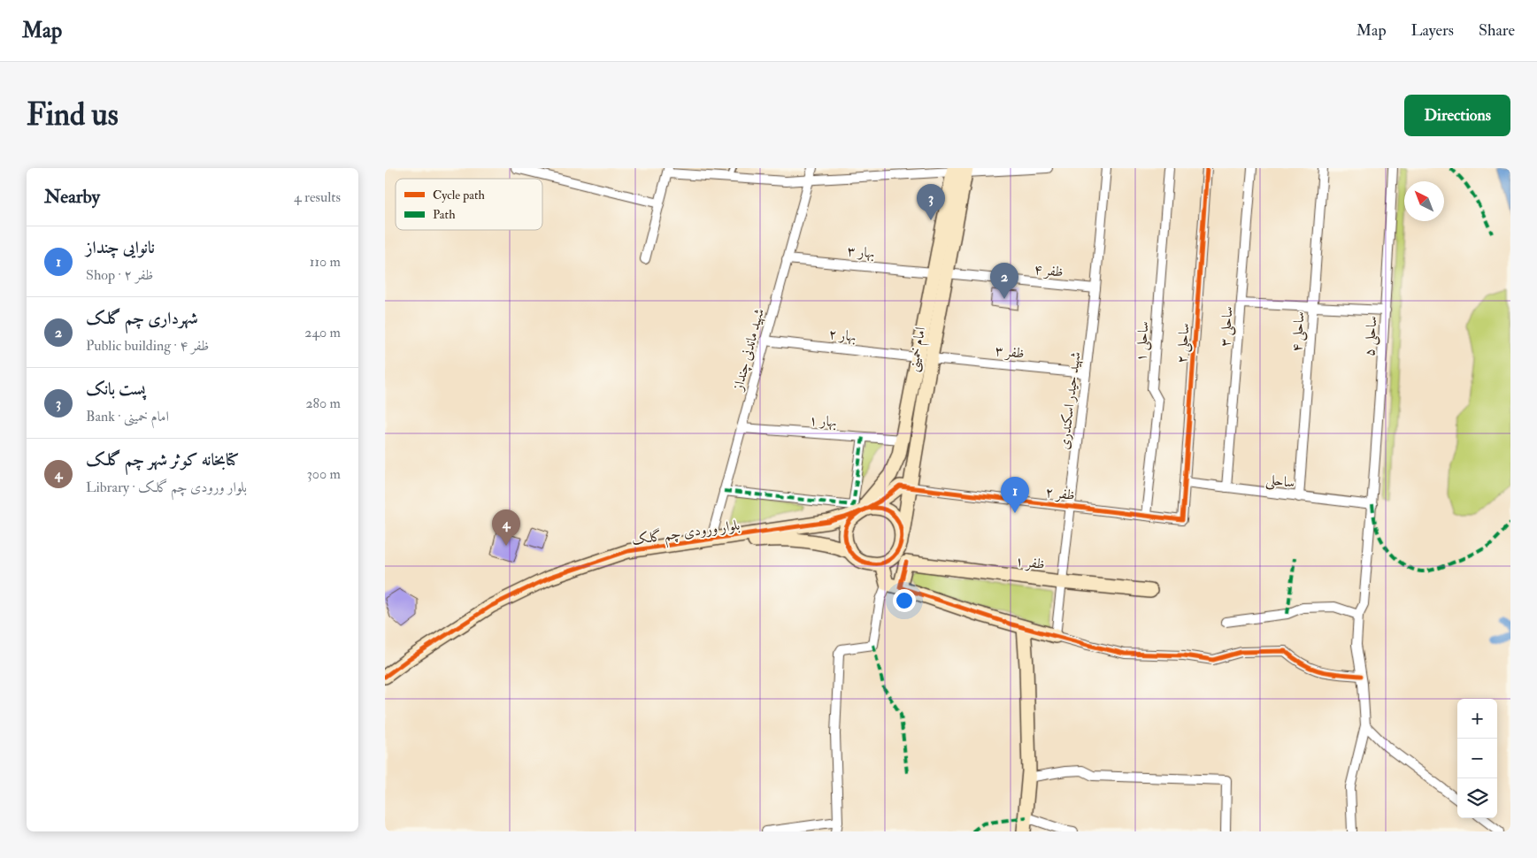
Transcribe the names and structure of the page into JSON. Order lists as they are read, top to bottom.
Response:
{
  "streets": {
    "street": [
      "بهار ۳",
      "ظفر ۴",
      "ساحلی ۳",
      "ساحلی ۴",
      "بهار ۲",
      "ساحلی ۵",
      "ساحلی ۱",
      "ساحلی ۲",
      "شهید ماندنی چنداز",
      "امام خمینی",
      "ظفر ۳",
      "شهید حیدر اسکندری",
      "بهار ۱",
      "ساحلی",
      "ظفر ۲",
      "بلوار ورودی چم گلک",
      "ظفر ۱"
    ]
  },
  "crossings": [
    ["بهار ۳", "ظفر ۴"],
    ["بهار ۳", "شهید ماندنی چنداز"],
    ["بهار ۳", "امام خمینی"],
    ["ظفر ۴", "امام خمینی"],
    ["ظفر ۴", "شهید حیدر اسکندری"],
    ["ساحلی ۳", "ساحلی"],
    ["ساحلی ۴", "ساحلی"],
    ["بهار ۲", "شهید ماندنی چنداز"],
    ["بهار ۲", "امام خمینی"],
    ["بهار ۲", "ظفر ۳"],
    ["ساحلی ۵", "ساحلی"],
    ["ساحلی ۱", "ظفر ۲"],
    ["ساحلی ۲", "ساحلی"],
    ["ساحلی ۲", "ظفر ۲"],
    ["شهید ماندنی چنداز", "بهار ۱"],
    ["شهید ماندنی چنداز", "بلوار ورودی چم گلک"],
    ["امام خمینی", "ظفر ۳"],
    ["امام خمینی", "بهار ۱"],
    ["امام خمینی", "ظفر ۲"],
    ["امام خمینی", "بلوار ورودی چم گلک"],
    ["ظفر ۳", "شهید حیدر اسکندری"],
    ["شهید حیدر اسکندری", "ظفر ۲"],
    ["شهید حیدر اسکندری", "ظفر ۱"]
  ],
  "legend": ["Cycle path", "Path"],
  "north": "top left",
  "page": {
    "header": "Map",
    "nav": ["Map", "Layers", "Share"],
    "buttons": "Directions",
    "title": "Find us",
    "heading": ["Nearby", "4 results"],
    "pins": [
      "3",
      "2",
      "1",
      "4"
    ],
    "list": [
      {
        "mark": "1",
        "name": "نانوایی چنداز",
        "note": "Shop · ظفر ۲",
        "value": "110 m"
      },
      {
        "mark": "2",
        "name": "شهرداری چم گلک",
        "note": "Public building · ظفر ۴",
        "value": "240 m"
      },
      {
        "mark": "3",
        "name": "پست بانک",
        "note": "Bank · امام خمینی",
        "value": "280 m"
      },
      {
        "mark": "4",
        "name": "کتابخانه کوثر شهر چم گلک",
        "note": "Library · بلوار ورودی چم گلک",
        "value": "300 m"
      }
    ],
    "map_buttons": ["+", "−"]
  }
}
